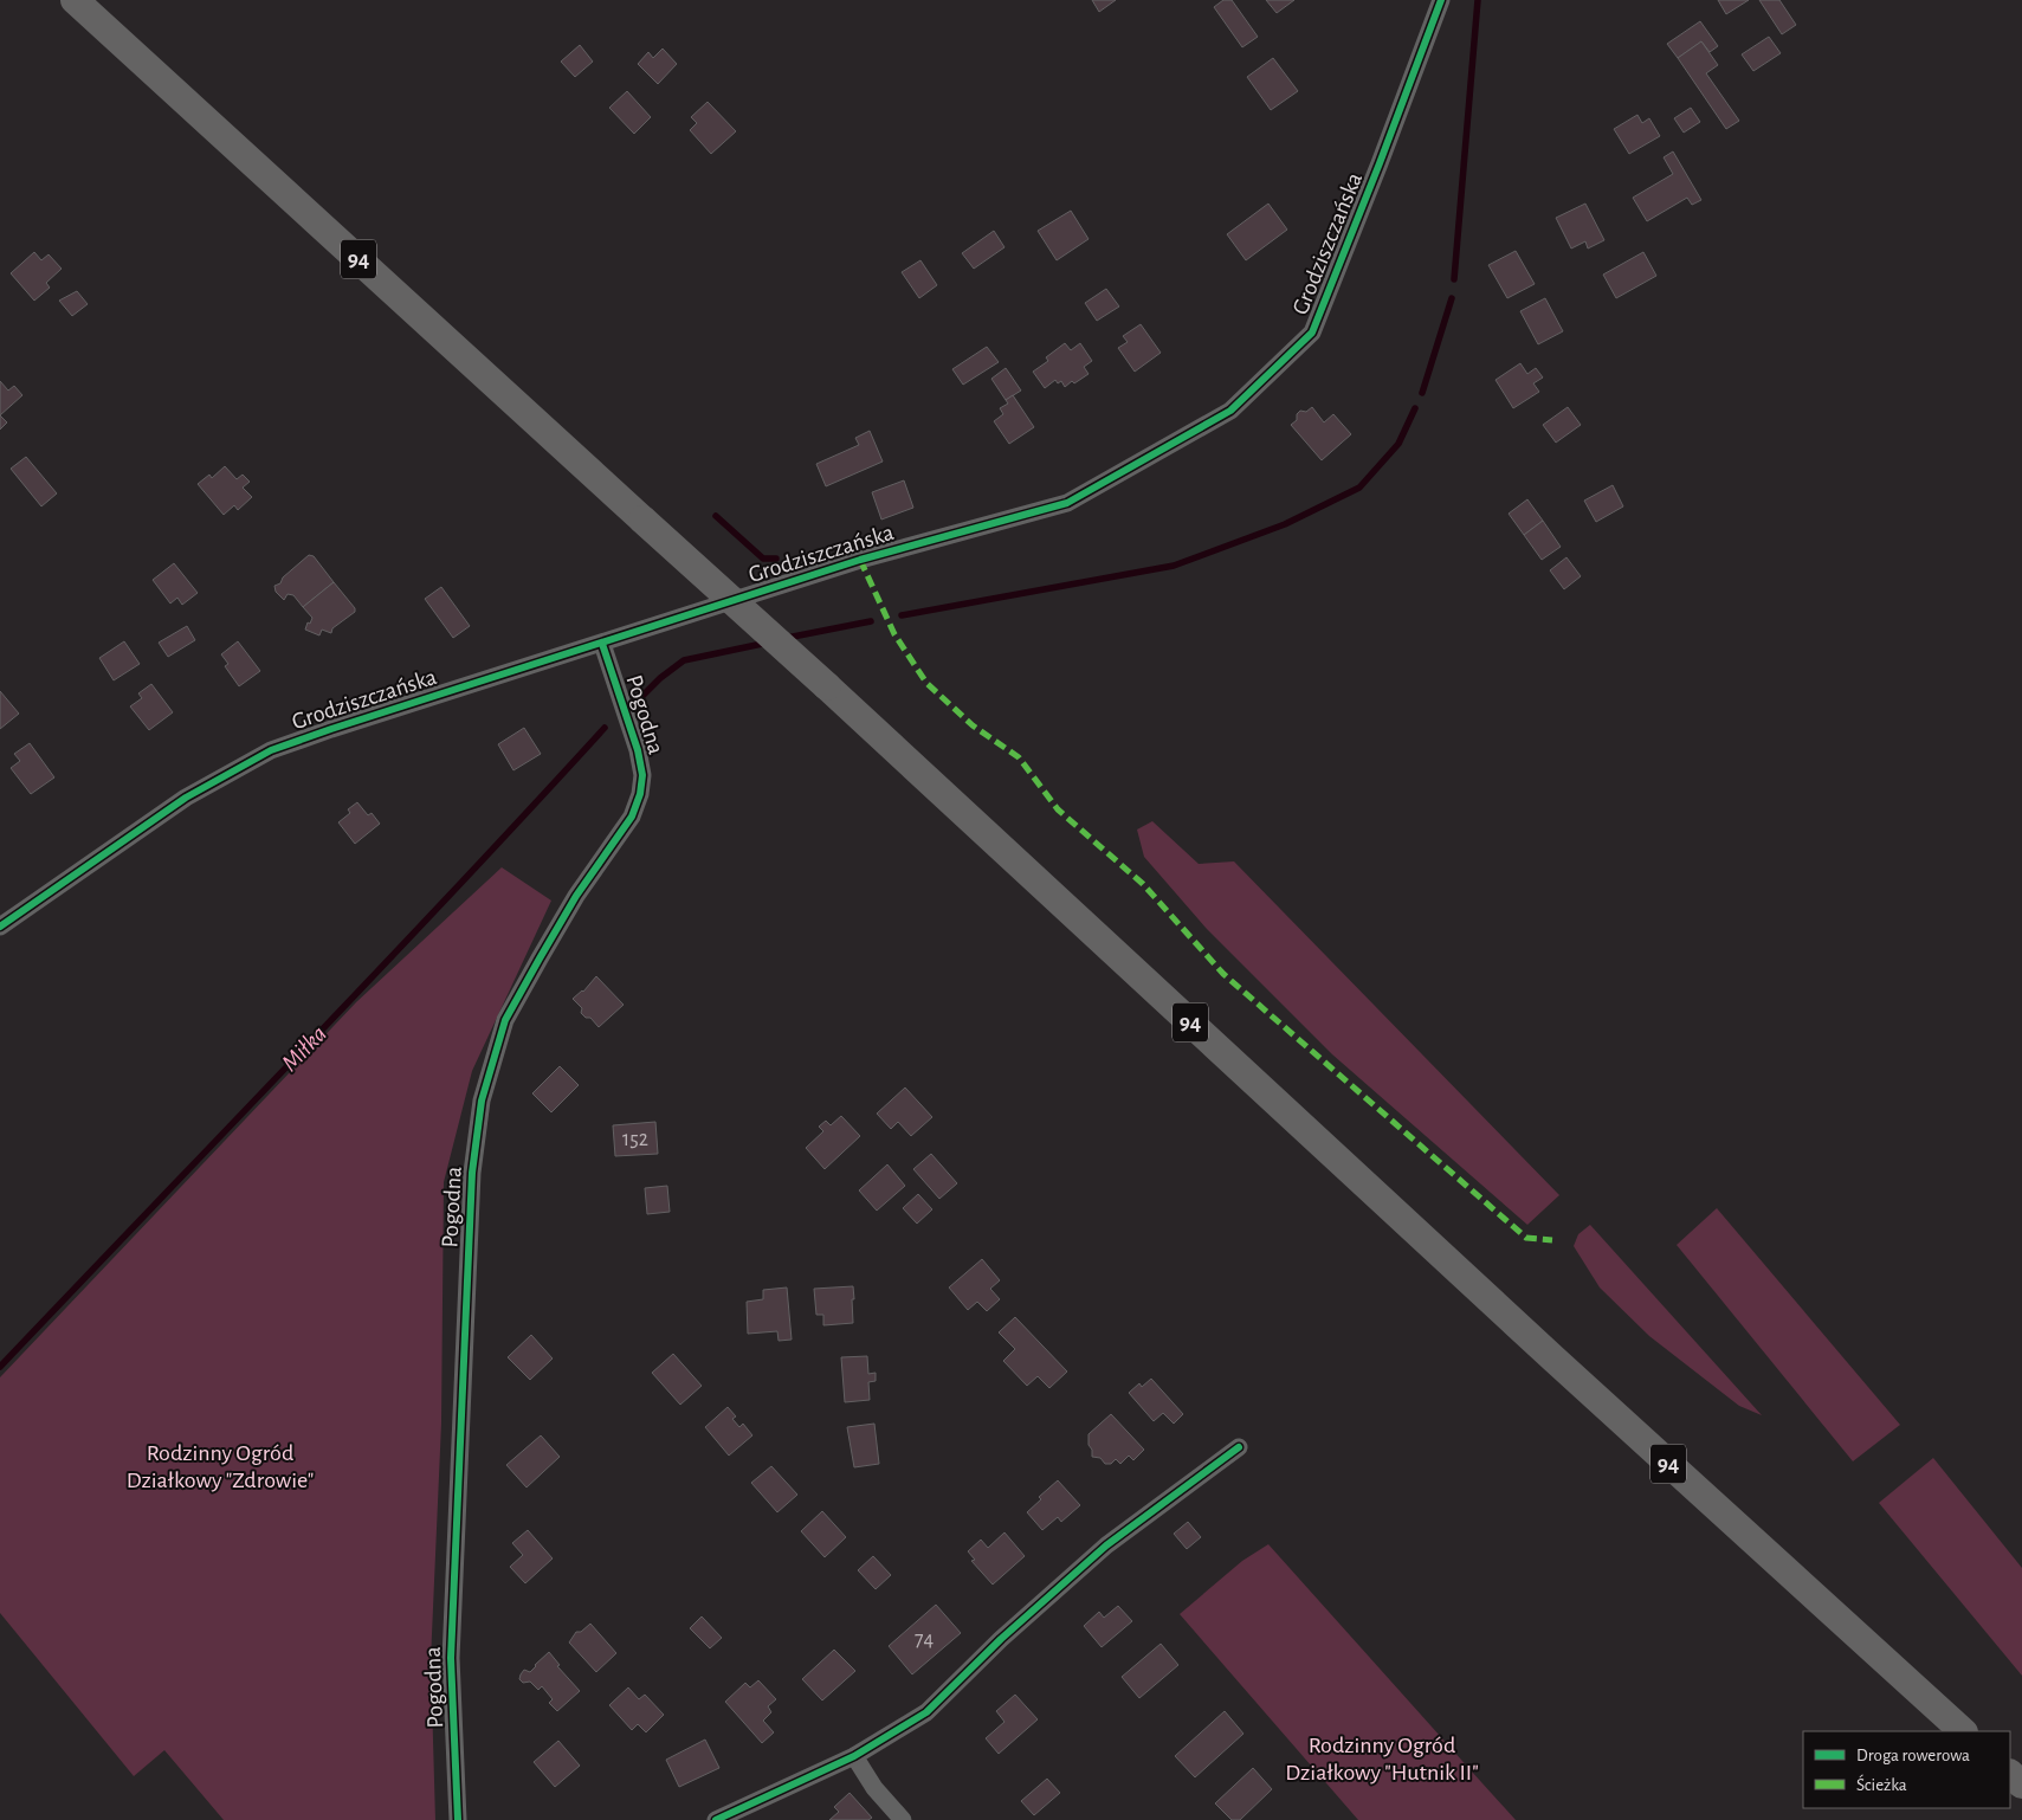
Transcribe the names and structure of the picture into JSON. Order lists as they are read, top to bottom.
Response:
{
  "streets": {
    "main road": ["94"],
    "street": ["Grodziszczańska", "Pogodna"]
  },
  "crossings": [
    ["Grodziszczańska", "Pogodna"]
  ],
  "water": ["Miłka"],
  "parks": ["Rodzinny Ogród Działkowy \"Zdrowie\"", "Rodzinny Ogród Działkowy \"Hutnik II\""],
  "house_numbers": ["152", "74"],
  "legend": ["Droga rowerowa", "Ścieżka"]
}
